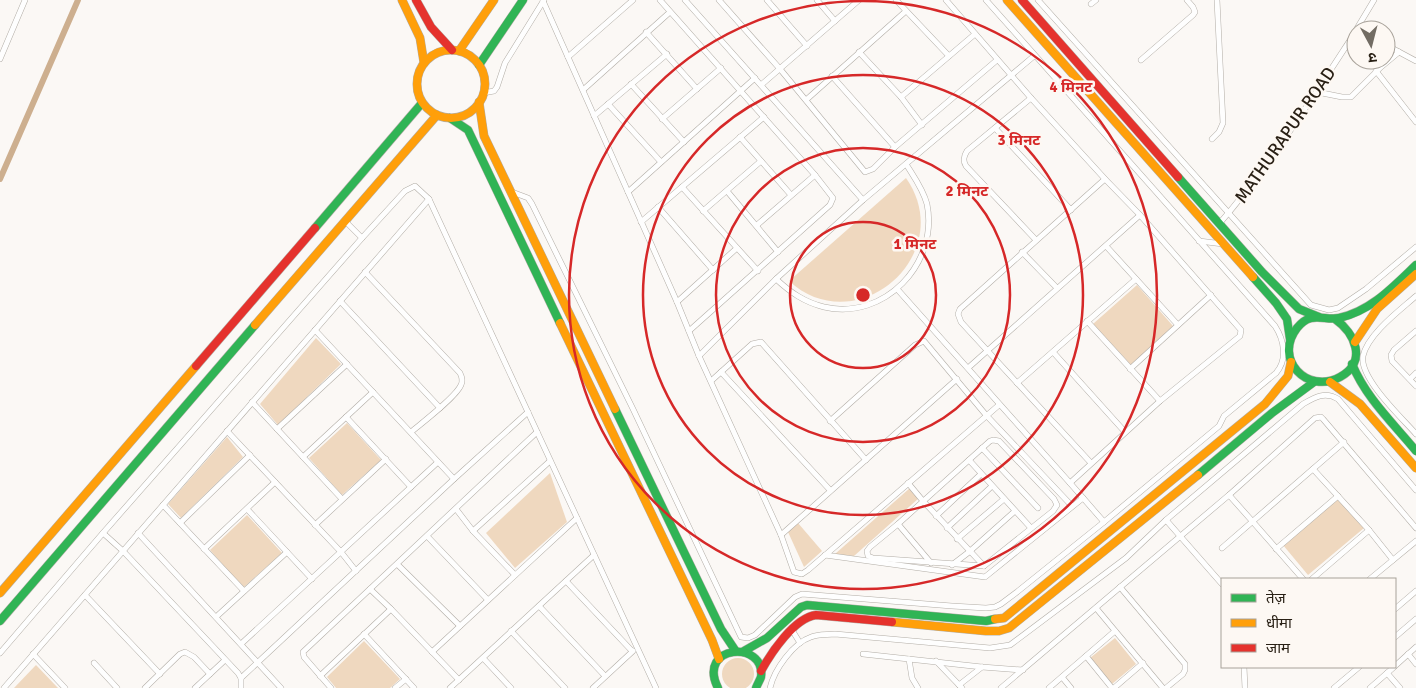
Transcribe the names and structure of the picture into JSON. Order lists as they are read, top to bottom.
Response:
{
  "streets": {
    "street": ["MATHURAPUR ROAD"]
  },
  "legend": ["तेज़", "धीमा", "जाम"],
  "north": "bottom",
  "rings": [
    "4 मिनट",
    "3 मिनट",
    "2 मिनट",
    "1 मिनट"
  ]
}
